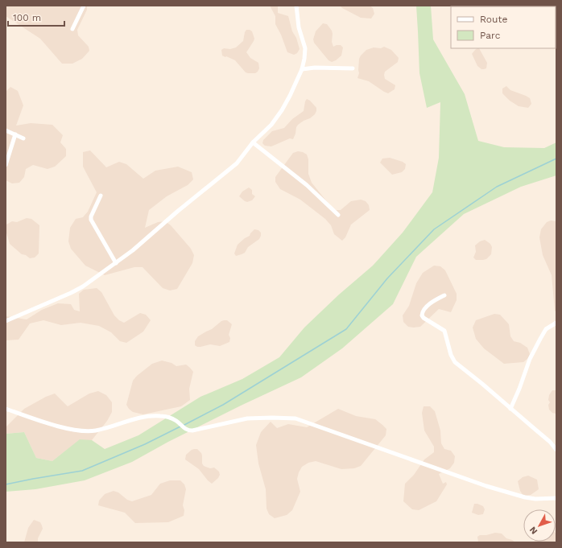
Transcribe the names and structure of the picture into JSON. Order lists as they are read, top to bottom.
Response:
{
  "legend": ["Route", "Parc"],
  "scale_bar": "100 m",
  "north": "bottom left"
}
